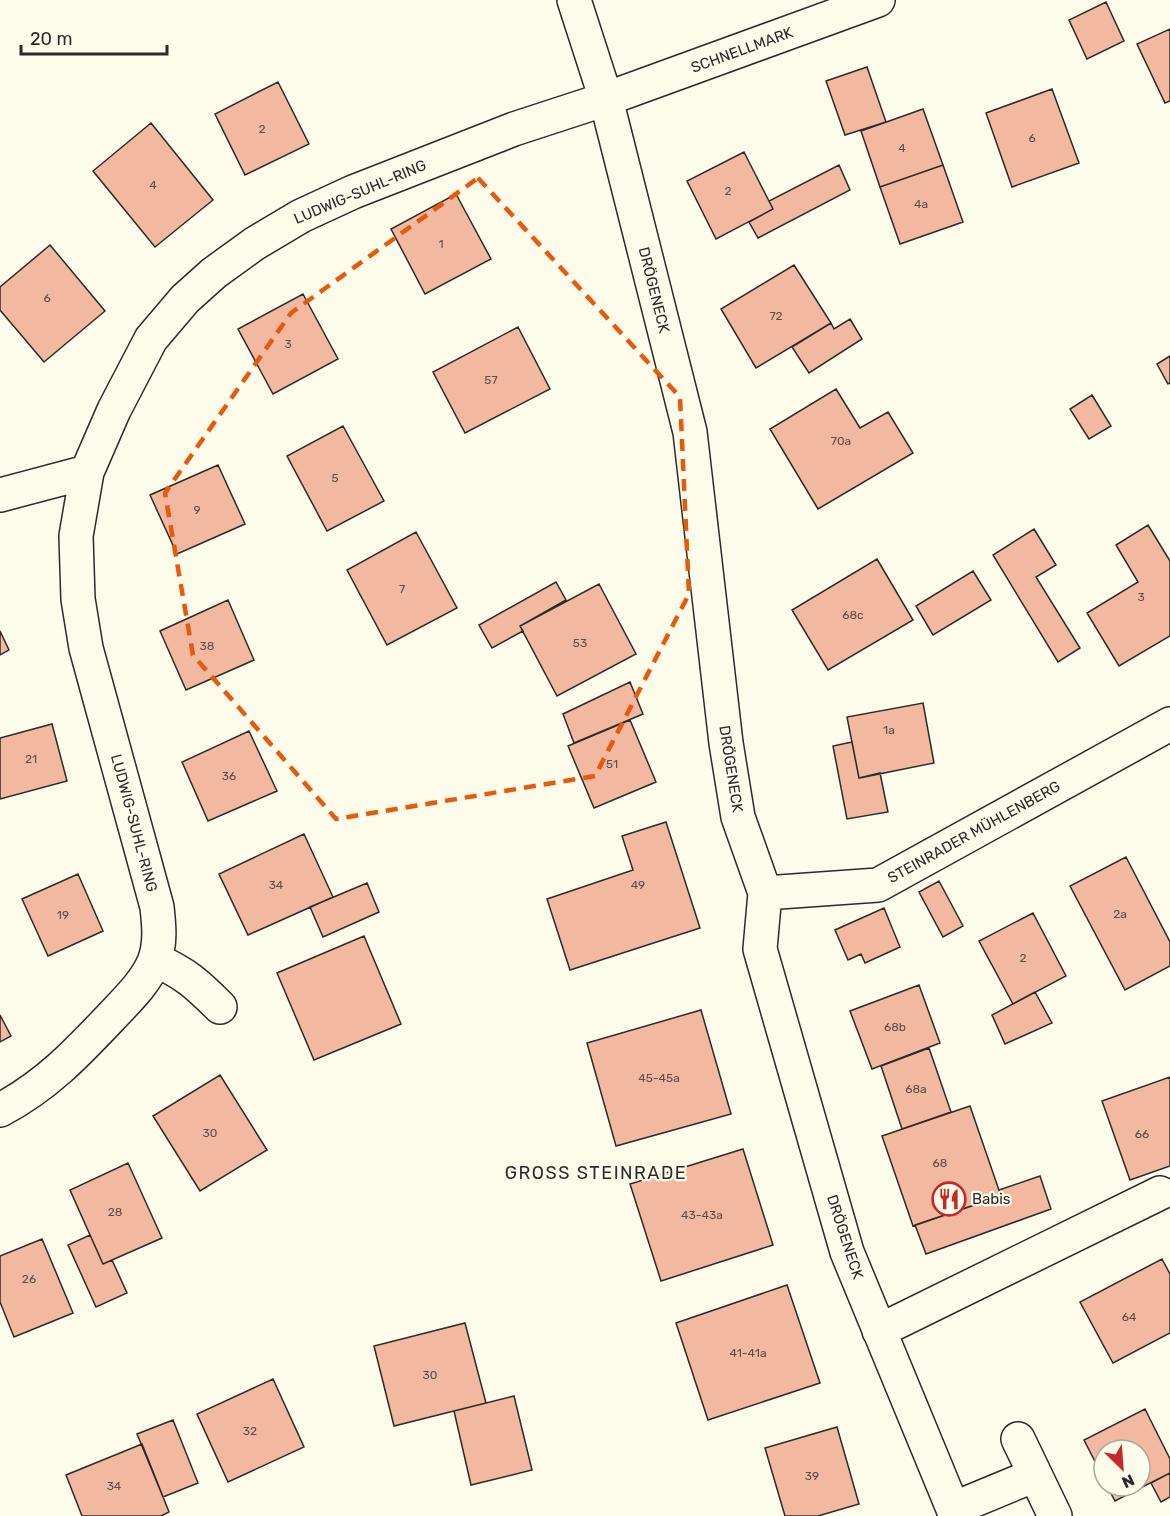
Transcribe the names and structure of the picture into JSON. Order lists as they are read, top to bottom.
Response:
{
  "streets": {
    "street": [
      "SCHNELLMARK",
      "LUDWIG-SUHL-RING",
      "DRÖGENECK",
      "STEINRADER MÜHLENBERG"
    ]
  },
  "crossings": [
    ["SCHNELLMARK", "LUDWIG-SUHL-RING"],
    ["SCHNELLMARK", "DRÖGENECK"],
    ["LUDWIG-SUHL-RING", "DRÖGENECK"],
    ["DRÖGENECK", "STEINRADER MÜHLENBERG"]
  ],
  "districts": ["GROSS STEINRADE"],
  "places": {
    "restaurant": ["Babis"]
  },
  "house_numbers": [
    "2",
    "6",
    "4",
    "4",
    "2",
    "4a",
    "1",
    "6",
    "72",
    "3",
    "57",
    "70a",
    "5",
    "9",
    "7",
    "3",
    "68c",
    "53",
    "38",
    "1a",
    "21",
    "51",
    "36",
    "34",
    "49",
    "2a",
    "19",
    "2",
    "68b",
    "45-45a",
    "68a",
    "30",
    "66",
    "68",
    "28",
    "43-43a",
    "26",
    "64",
    "41-41a",
    "30",
    "32",
    "39",
    "34"
  ],
  "scale_bar": "20 m",
  "north": "bottom right"
}
